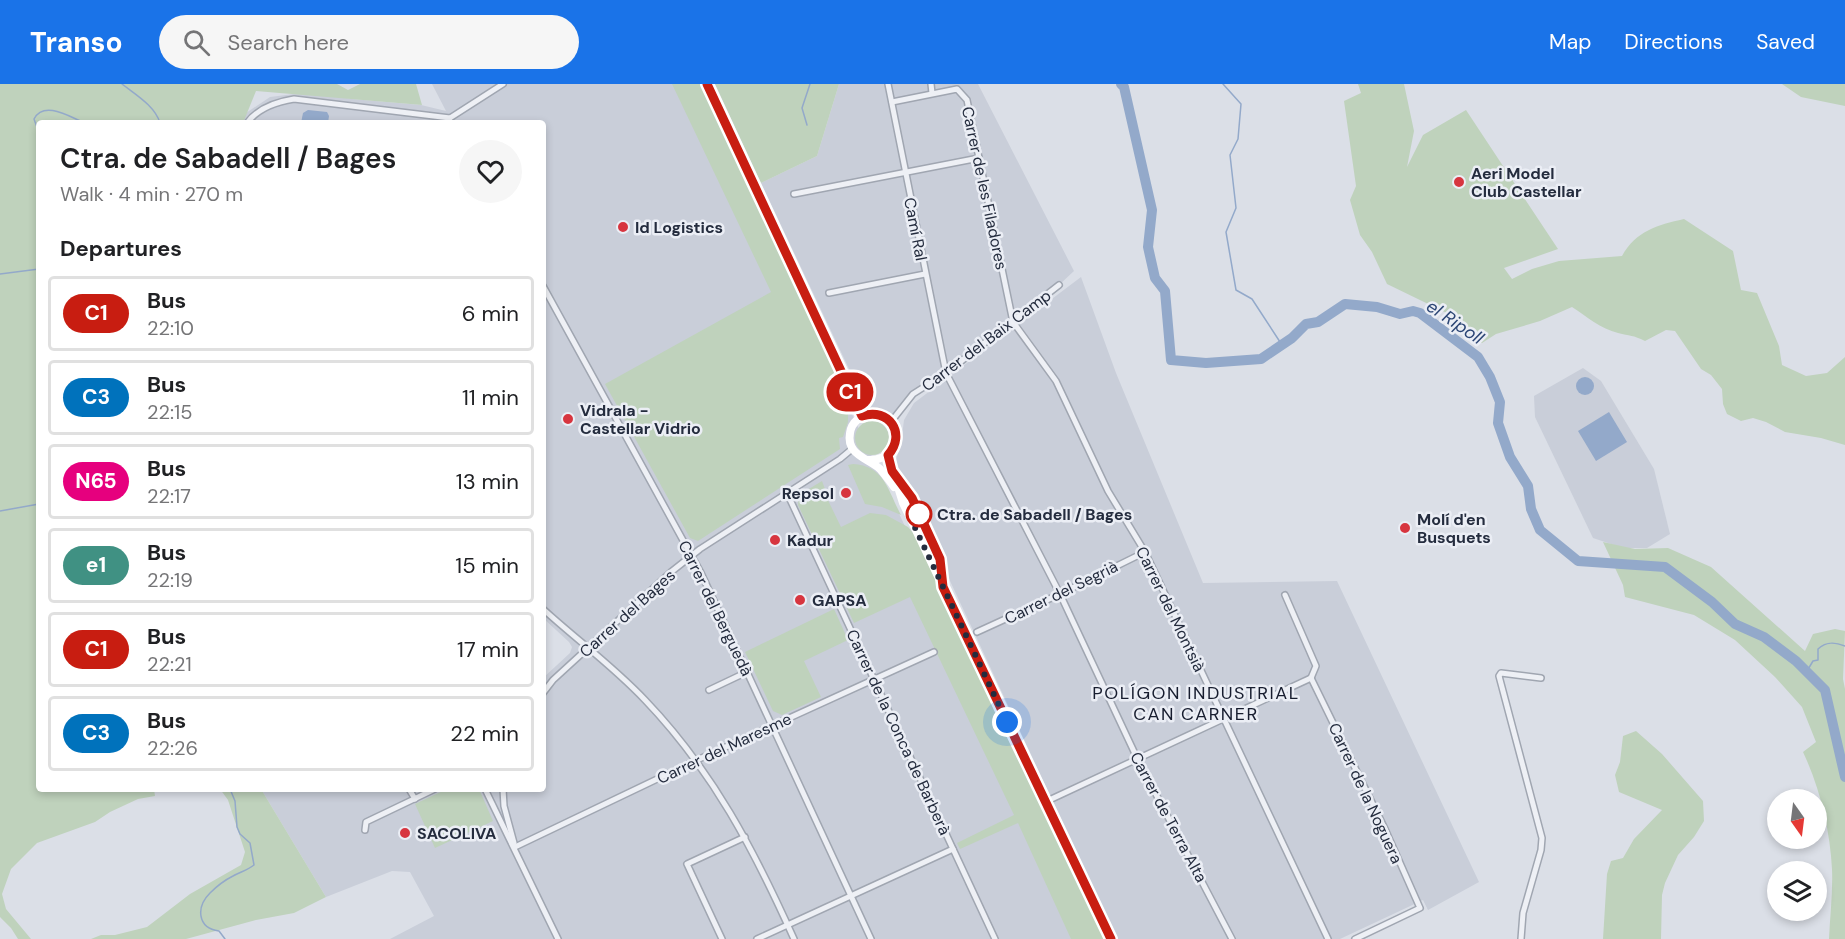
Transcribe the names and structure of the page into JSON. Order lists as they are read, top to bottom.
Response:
{
  "streets": {
    "street": [
      "Carrer de les Filadores",
      "Camí Ral",
      "Carrer del Baix Camp",
      "Carrer del Segrià",
      "Carrer del Berguedà",
      "Carrer del Montsià",
      "Carrer del Bages",
      "Carrer de la Conca de Barberà",
      "Carrer del Maresme",
      "Carrer de la Noguera",
      "Carrer de Terra Alta"
    ]
  },
  "crossings": [
    ["Carrer de les Filadores", "Camí Ral"],
    ["Carrer de les Filadores", "Carrer del Baix Camp"],
    ["Carrer de les Filadores", "Carrer del Montsià"],
    ["Camí Ral", "Carrer del Baix Camp"],
    ["Camí Ral", "Carrer de Terra Alta"],
    ["Carrer del Baix Camp", "Carrer del Montsià"],
    ["Carrer del Baix Camp", "Carrer del Bages"],
    ["Carrer del Baix Camp", "Carrer de Terra Alta"],
    ["Carrer del Segrià", "Carrer del Montsià"],
    ["Carrer del Segrià", "Carrer de Terra Alta"],
    ["Carrer del Berguedà", "Carrer del Bages"],
    ["Carrer del Berguedà", "Carrer del Maresme"],
    ["Carrer del Bages", "Carrer de la Conca de Barberà"],
    ["Carrer de la Conca de Barberà", "Carrer del Maresme"]
  ],
  "districts": ["POLÍGON INDUSTRIAL CAN CARNER"],
  "water": ["el Ripoll"],
  "places": [
    "Aeri Model Club Castellar",
    "Id Logistics",
    "Vidrala - Castellar Vidrio",
    "Repsol",
    "Ctra. de Sabadell / Bages",
    "Molí d'en Busquets",
    "Kadur",
    "GAPSA",
    "SACOLIVA"
  ],
  "lines": ["bus line C1"],
  "north": "bottom",
  "page": {
    "header": "Transo",
    "search": "Search here",
    "nav": ["Map", "Directions", "Saved"],
    "on_map": "C1",
    "heading": [
      ["Ctra. de Sabadell / Bages", "Walk · 4 min · 270 m"],
      "Departures"
    ],
    "list": [
      {
        "mark": "C1",
        "name": "Bus",
        "note": "22:10",
        "value": "6 min"
      },
      {
        "mark": "C3",
        "name": "Bus",
        "note": "22:15",
        "value": "11 min"
      },
      {
        "mark": "N65",
        "name": "Bus",
        "note": "22:17",
        "value": "13 min"
      },
      {
        "mark": "e1",
        "name": "Bus",
        "note": "22:19",
        "value": "15 min"
      },
      {
        "mark": "C1",
        "name": "Bus",
        "note": "22:21",
        "value": "17 min"
      },
      {
        "mark": "C3",
        "name": "Bus",
        "note": "22:26",
        "value": "22 min"
      }
    ]
  }
}
